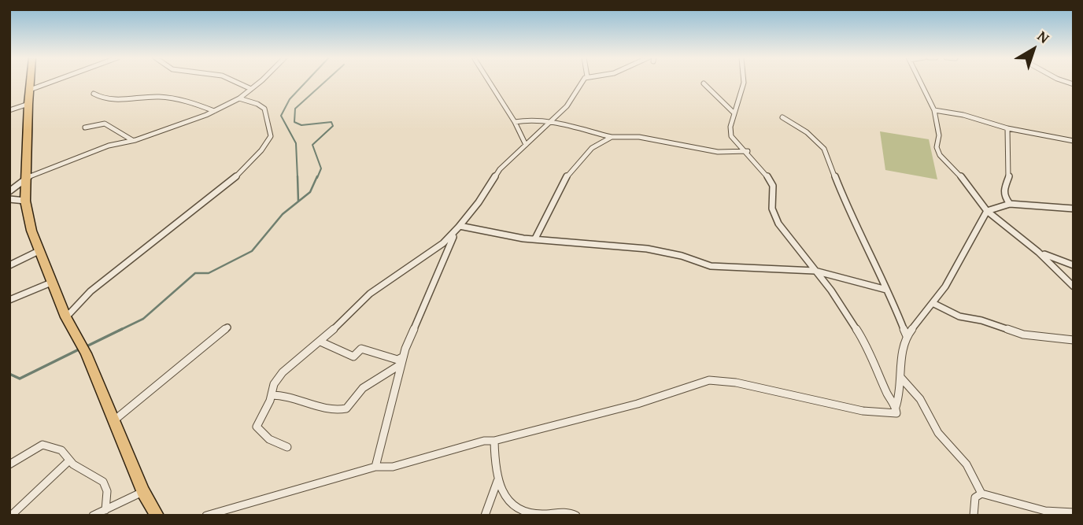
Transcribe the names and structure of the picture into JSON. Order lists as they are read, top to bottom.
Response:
{
  "north": "top right"
}
